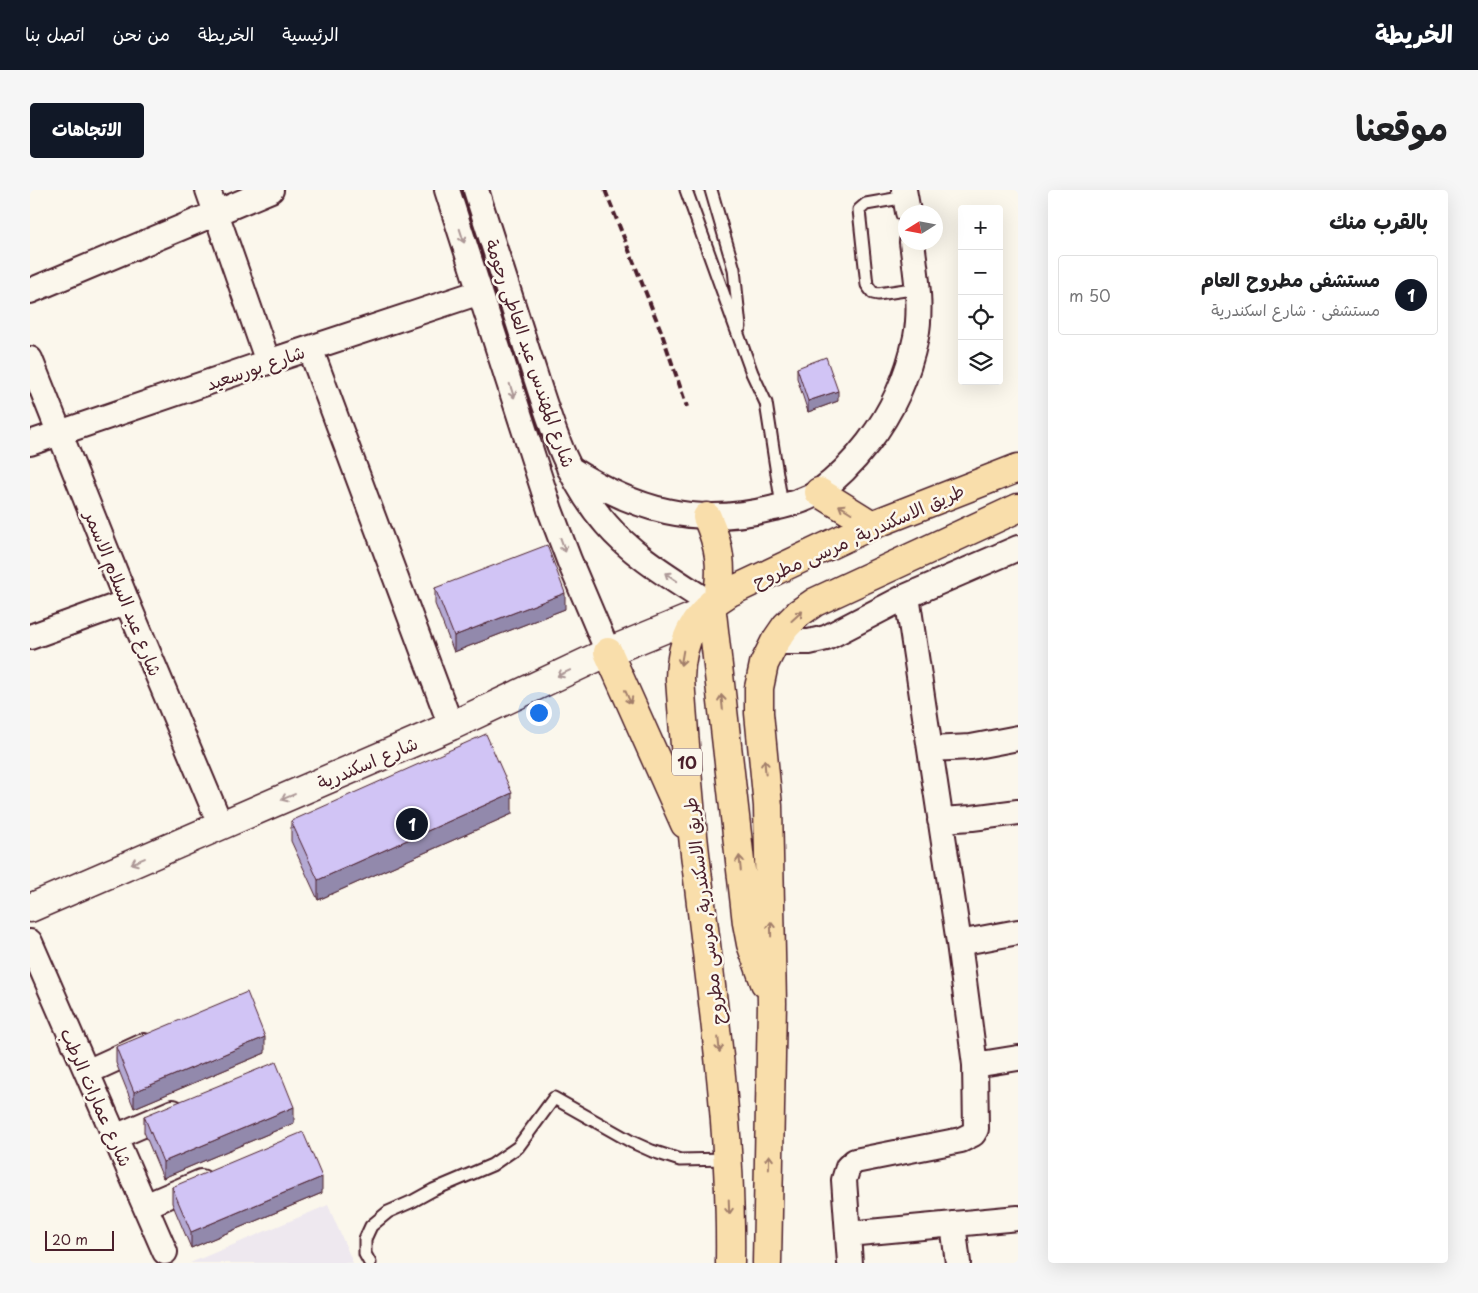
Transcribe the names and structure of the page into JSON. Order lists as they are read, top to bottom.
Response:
{
  "streets": {
    "main road": ["طريق الاسكندرية, مرسى مطروح", "10"],
    "street": [
      "شارع المهندس عبد العاطى رحومة",
      "شارع بورسعيد",
      "شارع عبد السلام الاسمر",
      "شارع اسكندرية",
      "شارع عمارات الرطب"
    ]
  },
  "crossings": [
    ["شارع المهندس عبد العاطى رحومة", "شارع بورسعيد"],
    ["شارع المهندس عبد العاطى رحومة", "طريق الاسكندرية, مرسى مطروح"],
    ["شارع المهندس عبد العاطى رحومة", "شارع اسكندرية"],
    ["شارع بورسعيد", "شارع عبد السلام الاسمر"],
    ["طريق الاسكندرية, مرسى مطروح", "شارع اسكندرية"],
    ["شارع عبد السلام الاسمر", "شارع اسكندرية"]
  ],
  "scale_bar": "20 m",
  "north": "left",
  "page": {
    "header": "الخريطة",
    "nav": [
      "الرئيسية",
      "الخريطة",
      "من نحن",
      "اتصل بنا"
    ],
    "title": "موقعنا",
    "buttons": "الاتجاهات",
    "heading": "بالقرب منك",
    "map_buttons": ["+", "−"],
    "list": [
      {
        "mark": "1",
        "name": "مستشفى مطروح العام",
        "note": "مستشفى · شارع اسكندرية",
        "value": "50 m"
      }
    ],
    "pins": "1",
    "scale": "20 m"
  }
}
